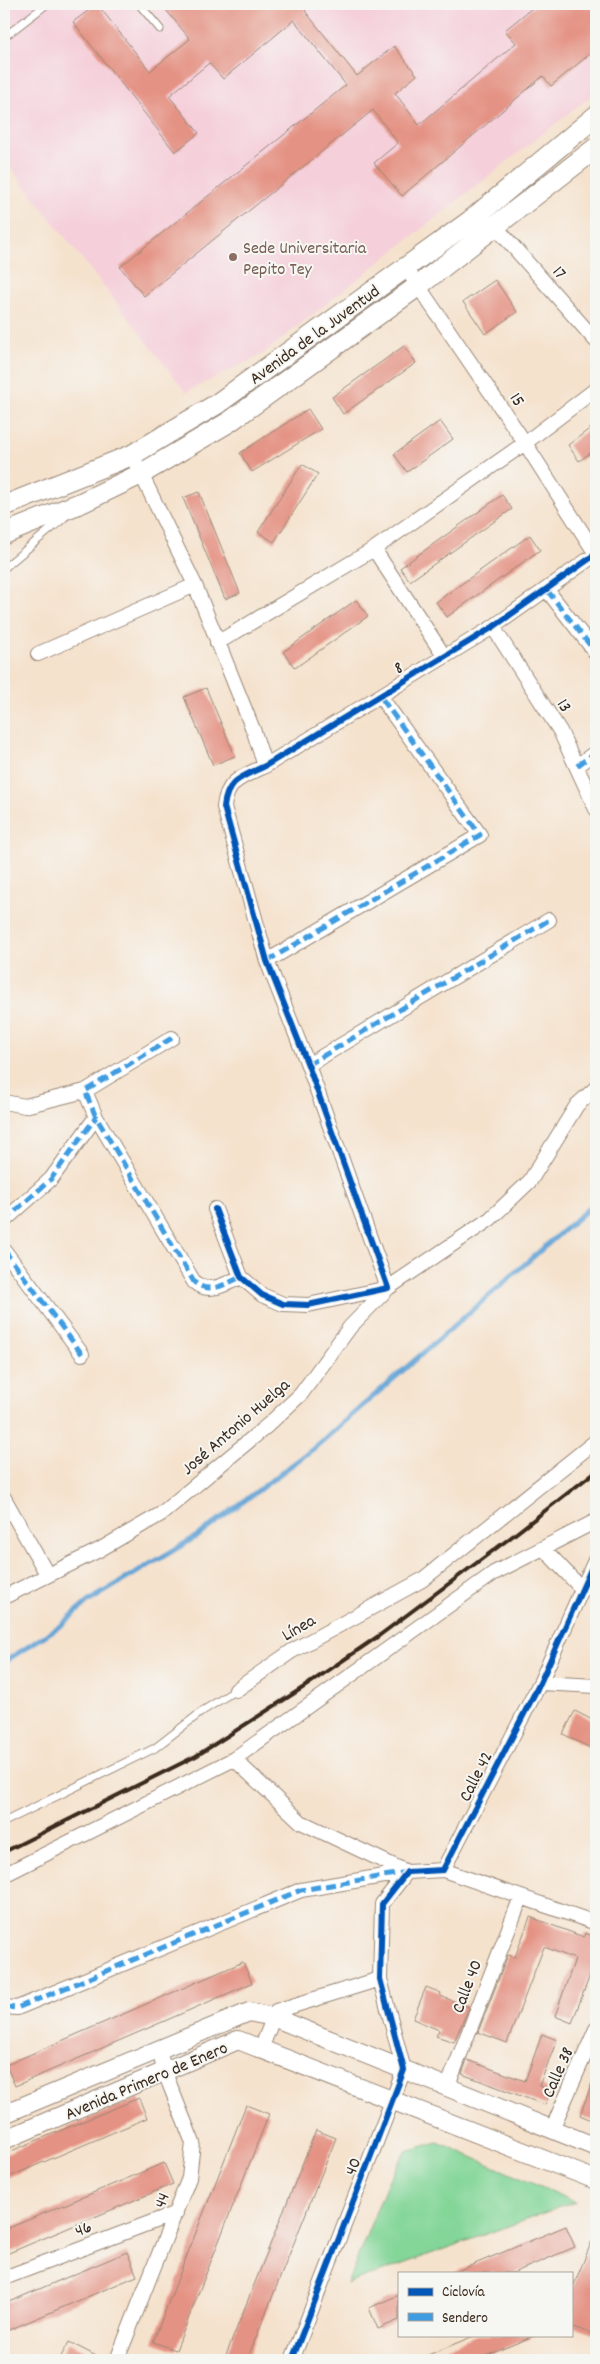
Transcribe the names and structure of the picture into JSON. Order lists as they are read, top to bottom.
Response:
{
  "streets": {
    "main road": ["Avenida de la Juventud"],
    "street": [
      "17",
      "15",
      "8",
      "13",
      "José Antonio Huelga",
      "Línea",
      "Calle 42",
      "Calle 40",
      "Calle 38",
      "Avenida Primero de Enero",
      "40",
      "44",
      "46"
    ]
  },
  "crossings": [
    ["17", "Avenida de la Juventud"],
    ["Avenida de la Juventud", "15"],
    ["15", "8"],
    ["8", "13"],
    ["Calle 40", "Avenida Primero de Enero"],
    ["Calle 38", "Avenida Primero de Enero"],
    ["Avenida Primero de Enero", "40"],
    ["Avenida Primero de Enero", "44"],
    ["44", "46"]
  ],
  "places": ["Sede Universitaria Pepito Tey"],
  "legend": ["Ciclovía", "Sendero"]
}
